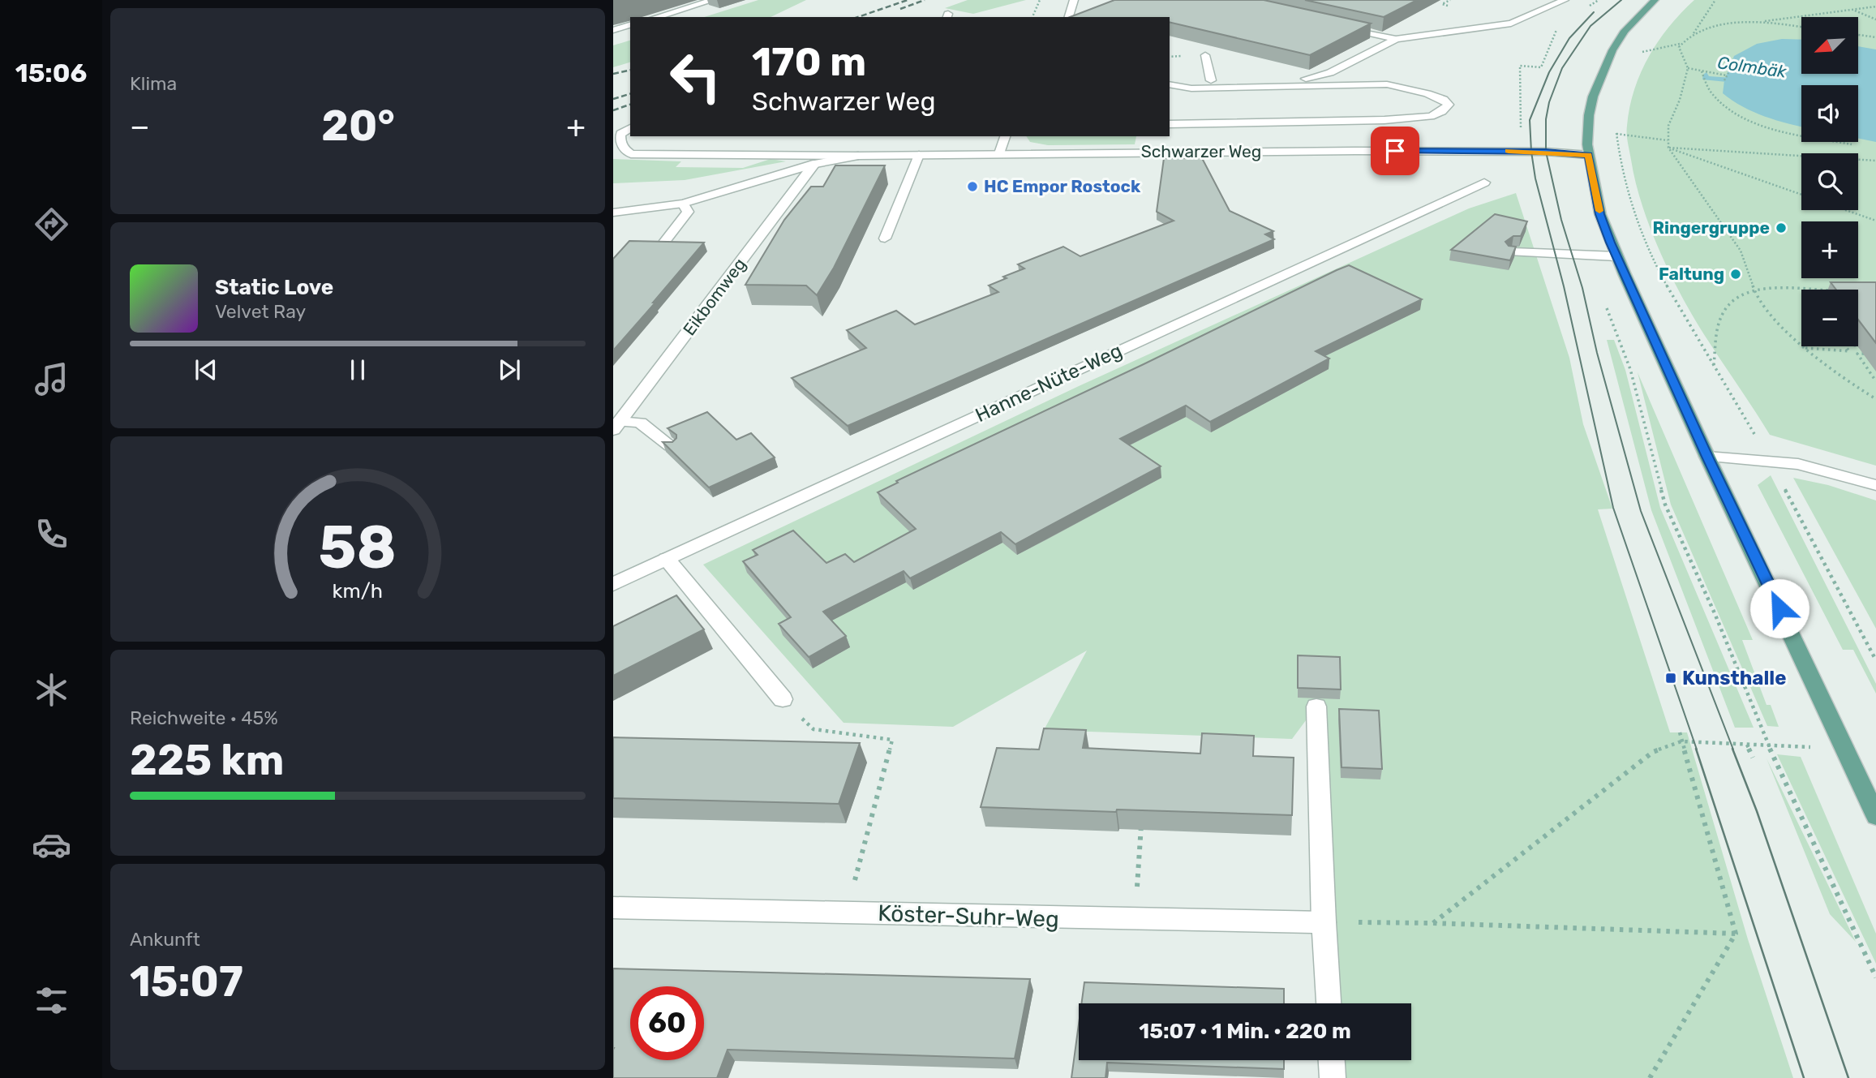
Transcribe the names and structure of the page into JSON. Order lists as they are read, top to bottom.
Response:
{
  "streets": {
    "street": [
      "Schwarzer Weg",
      "Eikbomweg",
      "Hanne-Nüte-Weg",
      "Köster-Suhr-Weg"
    ]
  },
  "crossings": [
    ["Schwarzer Weg", "Eikbomweg"]
  ],
  "water": ["Colmbäk"],
  "places": {
    "other": ["HC Empor Rostock", "Ringergruppe", "Faltung"],
    "transit": ["Kunsthalle"]
  },
  "north": "bottom left",
  "page": {
    "tabs": "15:06",
    "tile": [
      "Klima",
      ["Reichweite · 45%", "225 km"],
      ["Ankunft", "15:07"]
    ],
    "map_buttons": ["+", "−"],
    "turn": ["170 m", "Schwarzer Weg"],
    "heat": ["−", "20°", "+"],
    "song": ["Static Love", "Velvet Ray"],
    "limit": "60",
    "trip": "15:07 · 1 Min. · 220 m",
    "gauge": ["58", "km/h"]
  }
}
